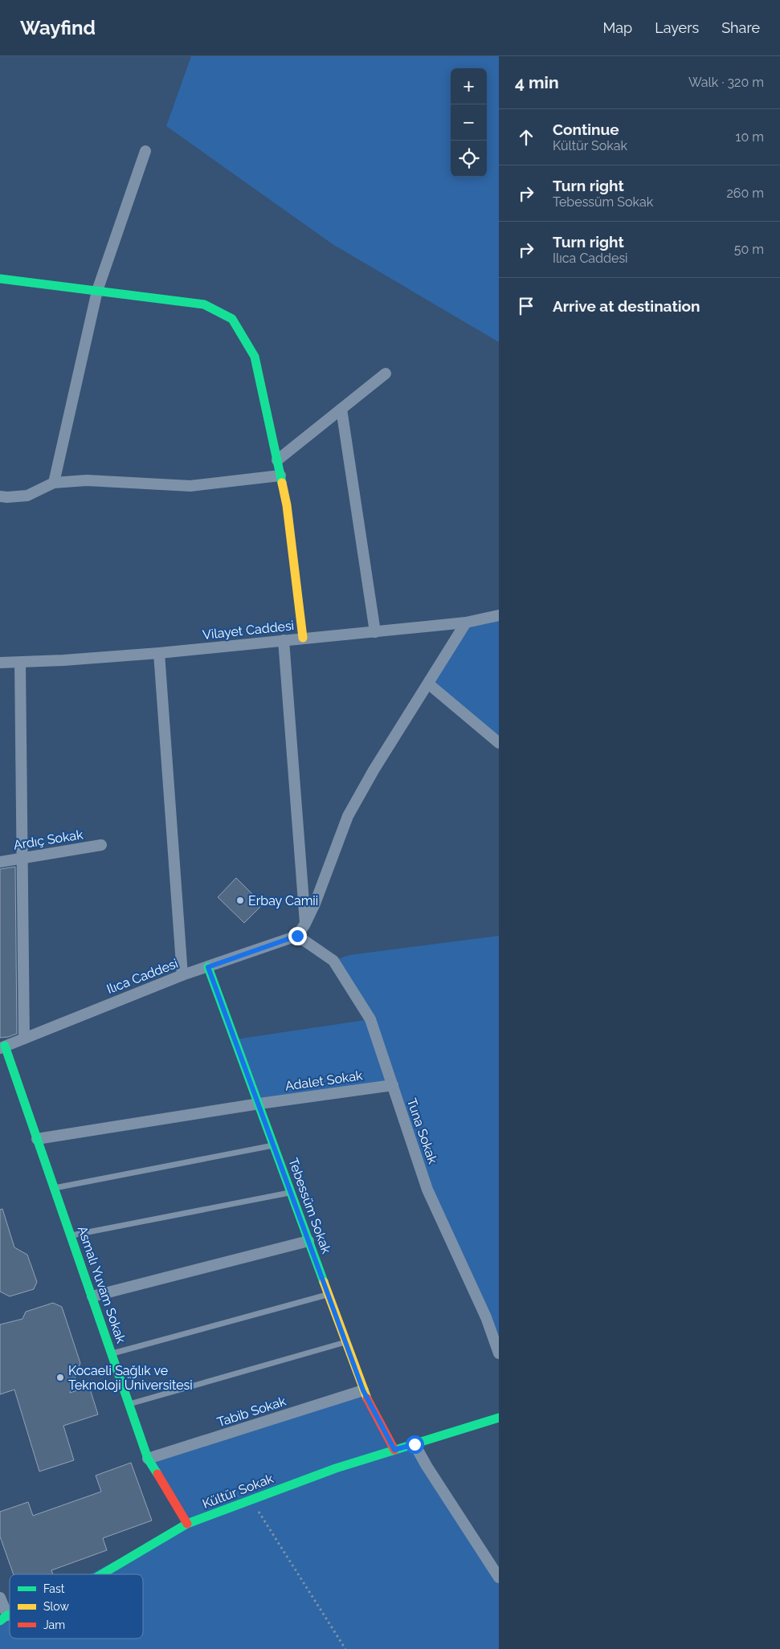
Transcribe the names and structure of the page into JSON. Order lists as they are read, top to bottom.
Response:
{
  "streets": {
    "street": [
      "Vilayet Caddesi",
      "Ardıç Sokak",
      "Ilıca Caddesi",
      "Adalet Sokak",
      "Tuna Sokak",
      "Tebessüm Sokak",
      "Asmalı Yuvam Sokak",
      "Tabib Sokak",
      "Kültür Sokak"
    ]
  },
  "crossings": [
    ["Ilıca Caddesi", "Tuna Sokak"],
    ["Ilıca Caddesi", "Tebessüm Sokak"],
    ["Ilıca Caddesi", "Asmalı Yuvam Sokak"],
    ["Adalet Sokak", "Tuna Sokak"],
    ["Adalet Sokak", "Tebessüm Sokak"],
    ["Adalet Sokak", "Asmalı Yuvam Sokak"],
    ["Tebessüm Sokak", "Tabib Sokak"],
    ["Tebessüm Sokak", "Kültür Sokak"],
    ["Asmalı Yuvam Sokak", "Tabib Sokak"],
    ["Asmalı Yuvam Sokak", "Kültür Sokak"]
  ],
  "places": ["Erbay Camii", "Kocaeli Sağlık ve Teknoloji Üniversitesi"],
  "legend": ["Fast", "Slow", "Jam"],
  "page": {
    "header": "Wayfind",
    "nav": ["Map", "Layers", "Share"],
    "heading": ["4 min", "Walk · 320 m"],
    "map_buttons": ["+", "−"],
    "list": [
      ["Continue", "Kültür Sokak", "10 m"],
      ["Turn right", "Tebessüm Sokak", "260 m"],
      ["Turn right", "Ilıca Caddesi", "50 m"],
      "Arrive at destination"
    ]
  }
}
